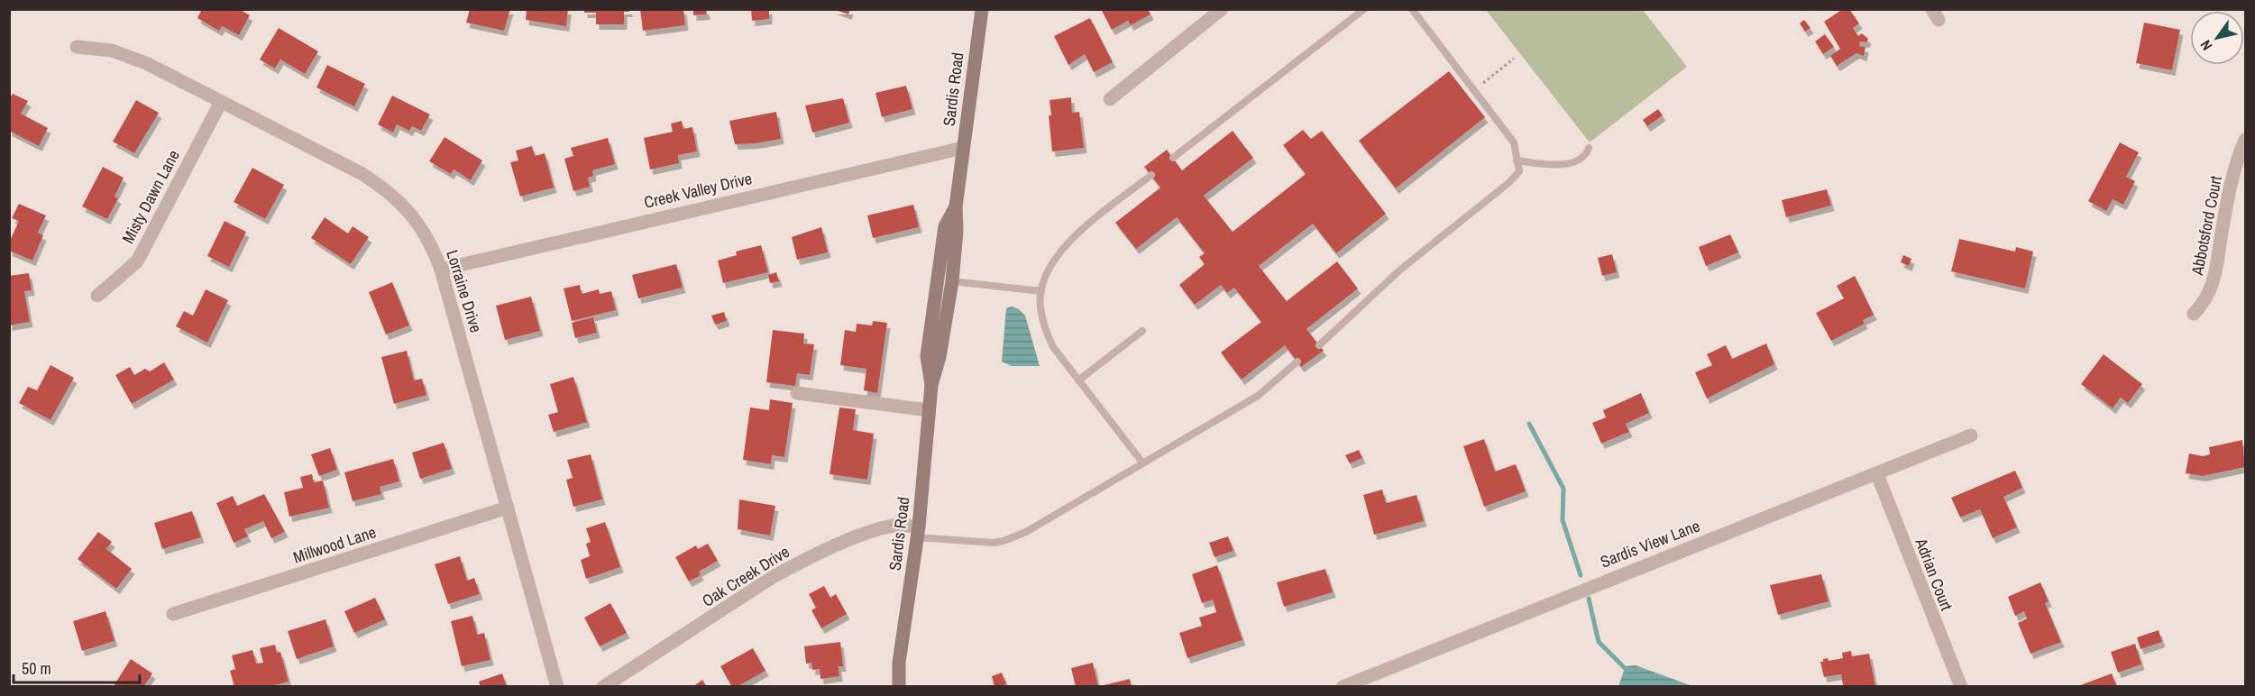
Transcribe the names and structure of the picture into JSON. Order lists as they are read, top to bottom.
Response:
{
  "streets": {
    "main road": ["Sardis Road"],
    "street": [
      "Creek Valley Drive",
      "Misty Dawn Lane",
      "Abbotsford Court",
      "Lorraine Drive",
      "Sardis View Lane",
      "Millwood Lane",
      "Adrian Court",
      "Oak Creek Drive"
    ]
  },
  "crossings": [
    ["Sardis Road", "Creek Valley Drive"],
    ["Sardis Road", "Oak Creek Drive"],
    ["Creek Valley Drive", "Lorraine Drive"],
    ["Misty Dawn Lane", "Lorraine Drive"],
    ["Lorraine Drive", "Millwood Lane"],
    ["Sardis View Lane", "Adrian Court"]
  ],
  "scale_bar": "50 m",
  "north": "bottom left"
}
